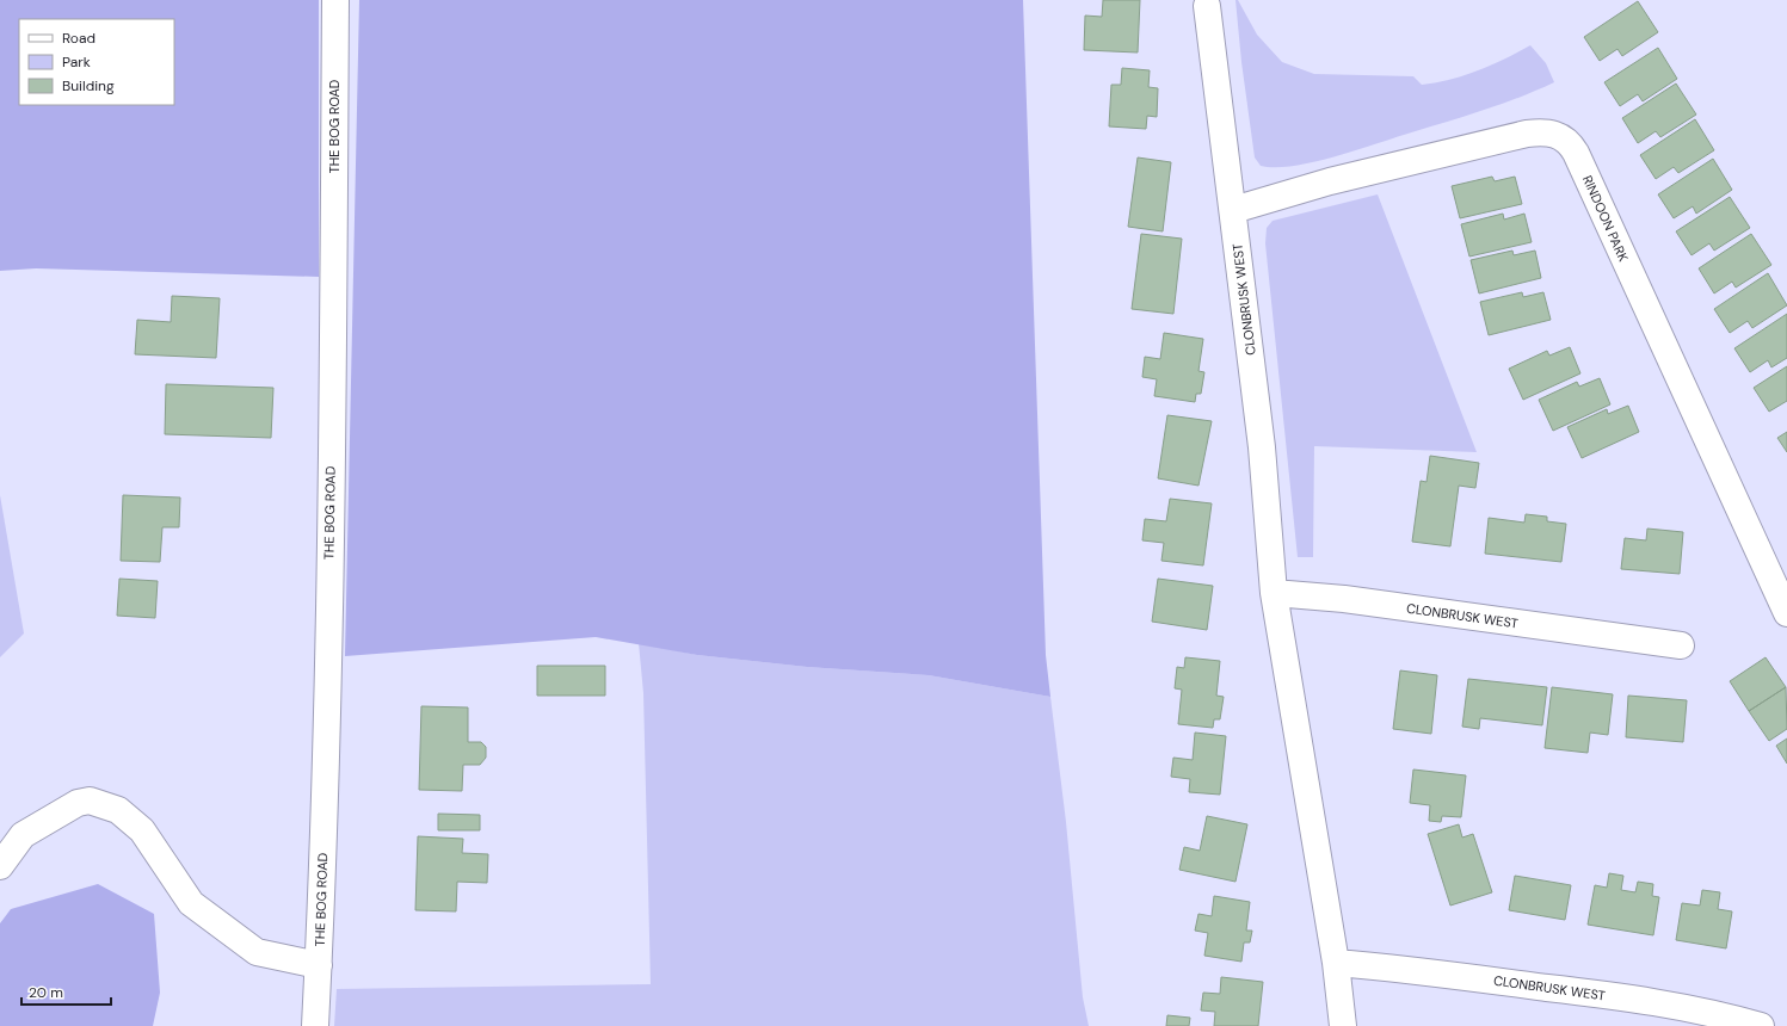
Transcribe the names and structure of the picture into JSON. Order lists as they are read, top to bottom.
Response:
{
  "streets": {
    "street": ["THE BOG ROAD", "RINDOON PARK", "CLONBRUSK WEST"]
  },
  "crossings": [
    ["RINDOON PARK", "CLONBRUSK WEST"]
  ],
  "legend": ["Road", "Park", "Building"],
  "scale_bar": "20 m"
}
